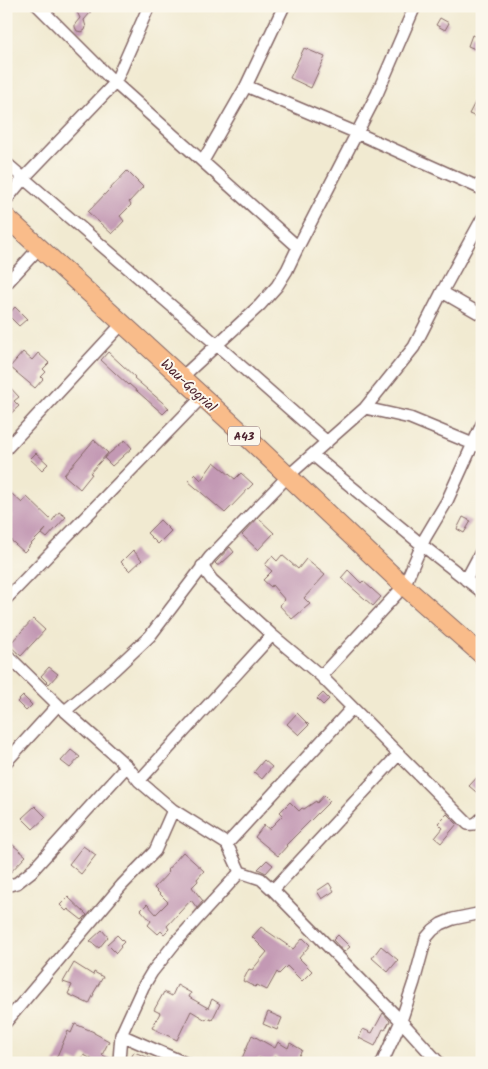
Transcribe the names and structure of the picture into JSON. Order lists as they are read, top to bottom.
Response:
{
  "streets": {
    "main road": ["Wau-Gogrial", "A43"]
  }
}
